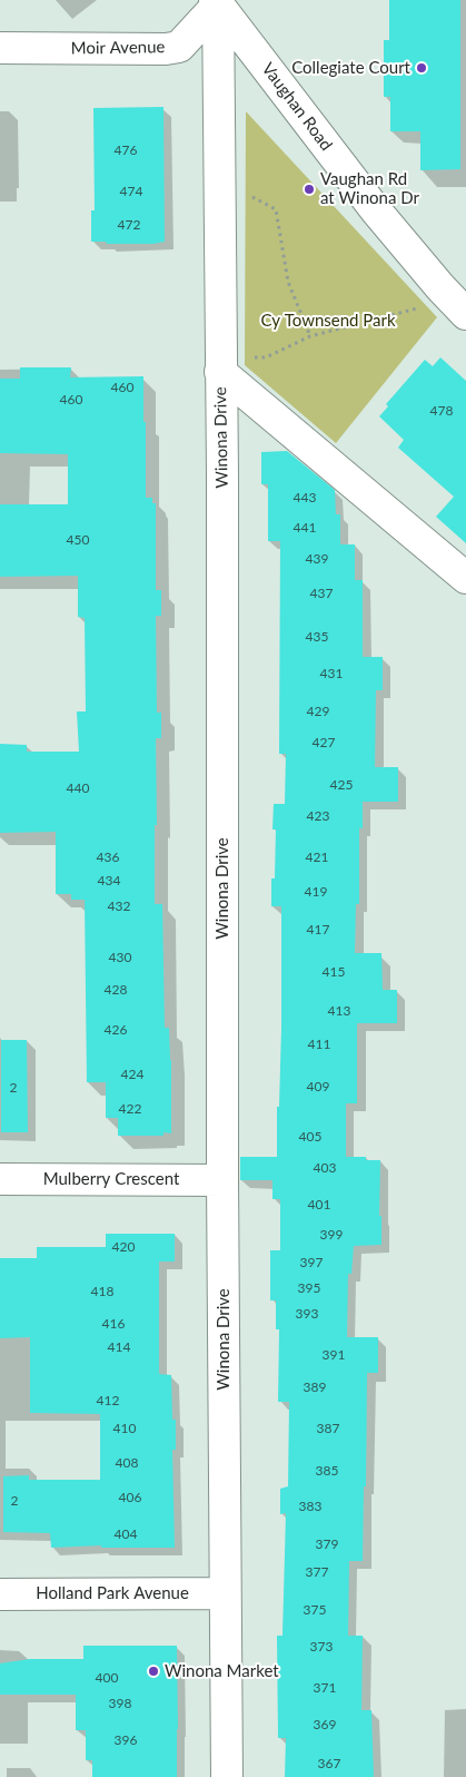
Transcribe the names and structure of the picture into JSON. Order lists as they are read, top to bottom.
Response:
{
  "streets": {
    "street": [
      "Moir Avenue",
      "Vaughan Road",
      "Winona Drive",
      "Mulberry Crescent",
      "Holland Park Avenue"
    ]
  },
  "crossings": [
    ["Moir Avenue", "Vaughan Road"],
    ["Moir Avenue", "Winona Drive"],
    ["Vaughan Road", "Winona Drive"],
    ["Winona Drive", "Mulberry Crescent"],
    ["Winona Drive", "Holland Park Avenue"]
  ],
  "parks": ["Cy Townsend Park"],
  "places": ["Collegiate Court", "Vaughan Rd at Winona Dr", "Winona Market"],
  "house_numbers": [
    "476",
    "474",
    "472",
    "460",
    "460",
    "478",
    "443",
    "441",
    "450",
    "439",
    "437",
    "435",
    "431",
    "429",
    "427",
    "425",
    "440",
    "423",
    "436",
    "421",
    "434",
    "419",
    "432",
    "417",
    "430",
    "415",
    "428",
    "413",
    "426",
    "411",
    "424",
    "409",
    "2",
    "422",
    "405",
    "403",
    "401",
    "399",
    "420",
    "397",
    "395",
    "418",
    "393",
    "416",
    "414",
    "391",
    "389",
    "412",
    "410",
    "387",
    "408",
    "385",
    "406",
    "2",
    "383",
    "404",
    "379",
    "377",
    "375",
    "373",
    "400",
    "371",
    "398",
    "369",
    "396",
    "367"
  ]
}
